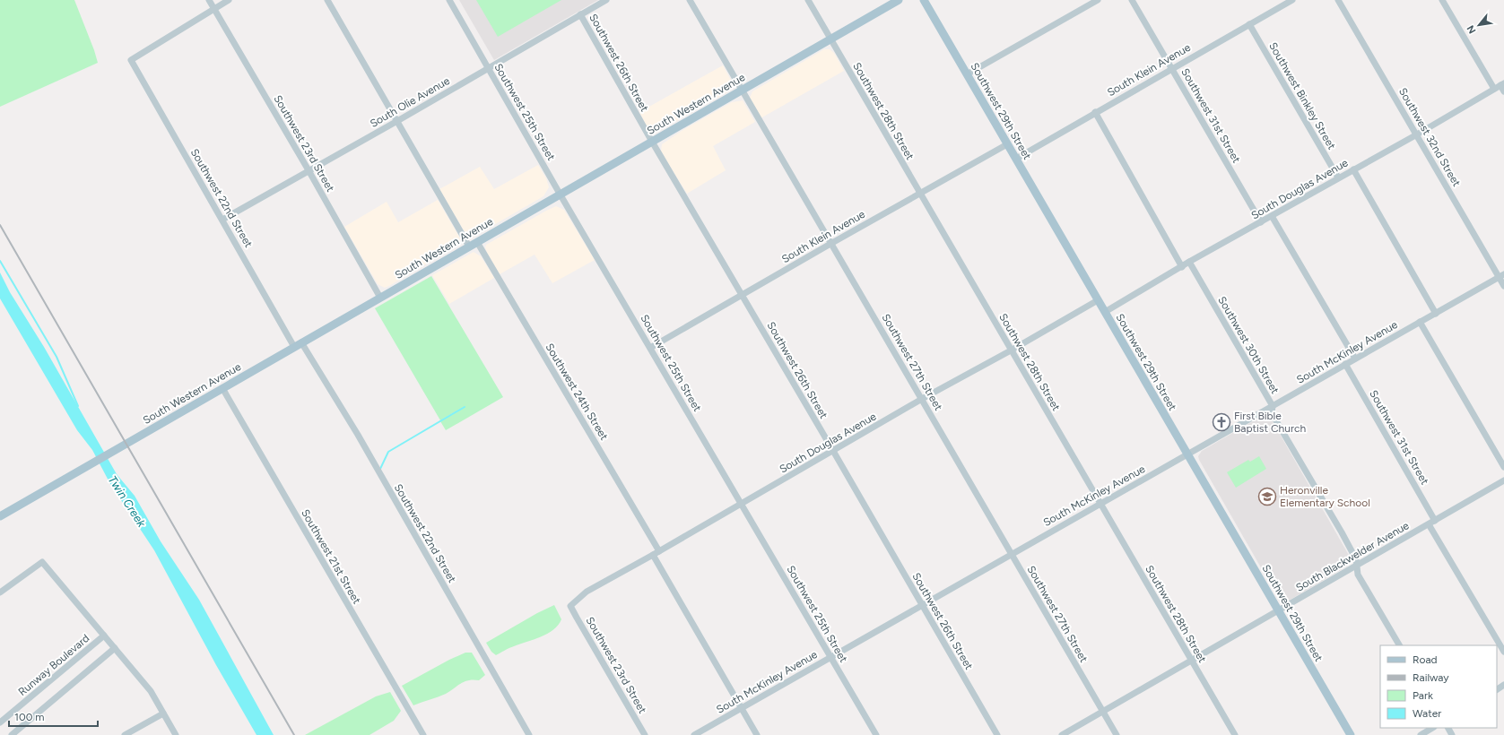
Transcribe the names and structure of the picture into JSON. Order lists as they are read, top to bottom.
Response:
{
  "streets": {
    "main road": ["South Western Avenue", "Southwest 29th Street"],
    "street": [
      "Southwest 26th Street",
      "South Klein Avenue",
      "Southwest Binkley Street",
      "South Olie Avenue",
      "Southwest 28th Street",
      "Southwest 25th Street",
      "Southwest 31st Street",
      "Southwest 32nd Street",
      "Southwest 23rd Street",
      "South Douglas Avenue",
      "Southwest 22nd Street",
      "Southwest 30th Street",
      "South McKinley Avenue",
      "Southwest 27th Street",
      "Southwest 24th Street",
      "Southwest 21st Street",
      "South Blackwelder Avenue",
      "Runway Boulevard"
    ]
  },
  "crossings": [
    ["Southwest 26th Street", "South Klein Avenue"],
    ["Southwest 26th Street", "South Olie Avenue"],
    ["Southwest 26th Street", "South Western Avenue"],
    ["Southwest 26th Street", "South Douglas Avenue"],
    ["Southwest 26th Street", "South McKinley Avenue"],
    ["South Klein Avenue", "Southwest Binkley Street"],
    ["South Klein Avenue", "Southwest 28th Street"],
    ["South Klein Avenue", "Southwest 29th Street"],
    ["South Klein Avenue", "Southwest 25th Street"],
    ["South Klein Avenue", "Southwest 31st Street"],
    ["South Klein Avenue", "Southwest 27th Street"],
    ["Southwest Binkley Street", "South Douglas Avenue"],
    ["South Olie Avenue", "Southwest 25th Street"],
    ["South Olie Avenue", "Southwest 23rd Street"],
    ["South Olie Avenue", "Southwest 22nd Street"],
    ["South Western Avenue", "Southwest 28th Street"],
    ["South Western Avenue", "Southwest 25th Street"],
    ["South Western Avenue", "Southwest 23rd Street"],
    ["South Western Avenue", "Southwest 22nd Street"],
    ["South Western Avenue", "Southwest 27th Street"],
    ["South Western Avenue", "Southwest 24th Street"],
    ["South Western Avenue", "Southwest 21st Street"],
    ["Southwest 28th Street", "South Douglas Avenue"],
    ["Southwest 28th Street", "South McKinley Avenue"],
    ["Southwest 28th Street", "South Blackwelder Avenue"],
    ["Southwest 29th Street", "South Douglas Avenue"],
    ["Southwest 29th Street", "South McKinley Avenue"],
    ["Southwest 29th Street", "South Blackwelder Avenue"],
    ["Southwest 25th Street", "South Douglas Avenue"],
    ["Southwest 25th Street", "South McKinley Avenue"],
    ["Southwest 31st Street", "South Douglas Avenue"],
    ["Southwest 31st Street", "South McKinley Avenue"],
    ["Southwest 31st Street", "South Blackwelder Avenue"],
    ["Southwest 32nd Street", "South Douglas Avenue"],
    ["Southwest 32nd Street", "South McKinley Avenue"],
    ["Southwest 23rd Street", "South Douglas Avenue"],
    ["Southwest 23rd Street", "Southwest 22nd Street"],
    ["South Douglas Avenue", "Southwest 30th Street"],
    ["South Douglas Avenue", "Southwest 27th Street"],
    ["South Douglas Avenue", "Southwest 24th Street"],
    ["Southwest 30th Street", "South McKinley Avenue"],
    ["Southwest 30th Street", "South Blackwelder Avenue"],
    ["South McKinley Avenue", "Southwest 27th Street"],
    ["Southwest 27th Street", "South Blackwelder Avenue"]
  ],
  "water": ["Twin Creek"],
  "places": {
    "church": ["First Bible Baptist Church"],
    "school or university": ["Heronville Elementary School"]
  },
  "legend": [
    "Road",
    "Railway",
    "Park",
    "Water"
  ],
  "scale_bar": "100 m",
  "north": "bottom left"
}
